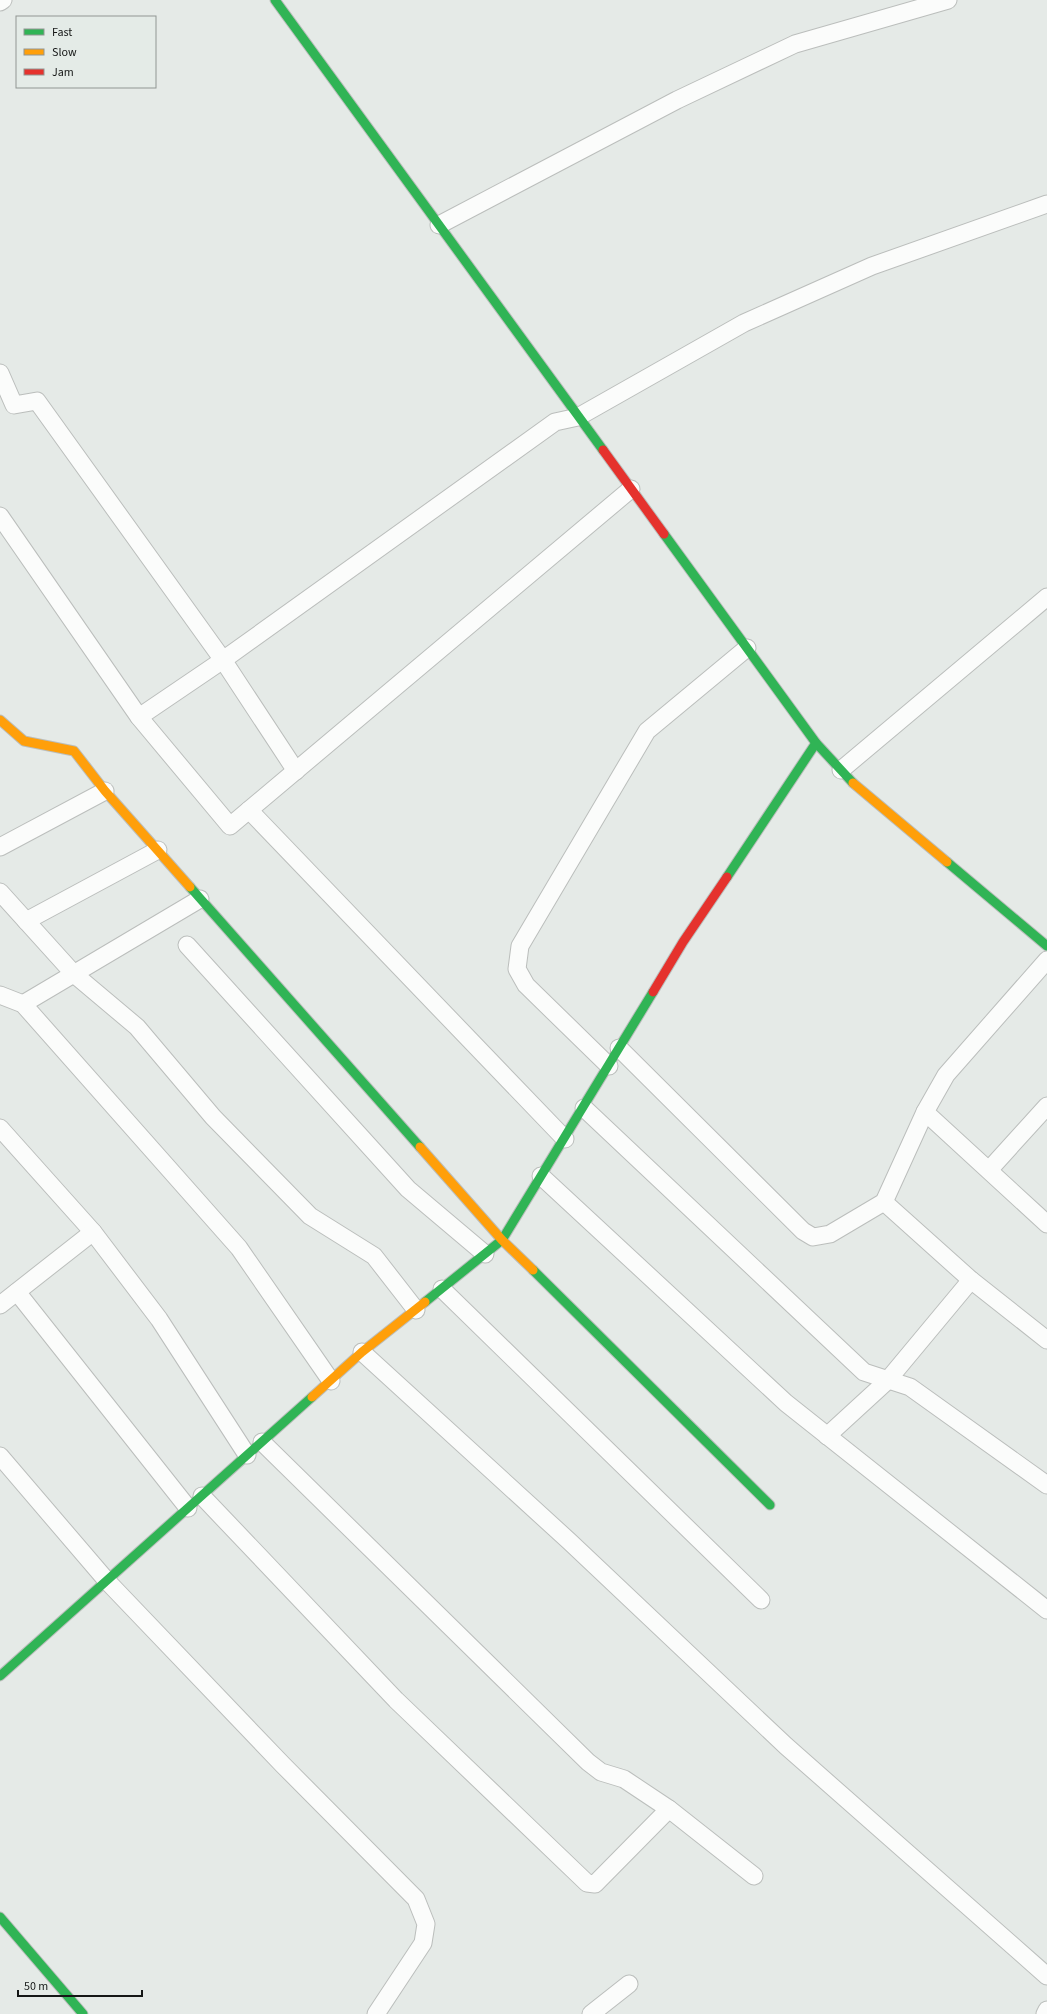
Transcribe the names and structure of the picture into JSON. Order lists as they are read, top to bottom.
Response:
{
  "legend": ["Fast", "Slow", "Jam"],
  "scale_bar": "50 m"
}
